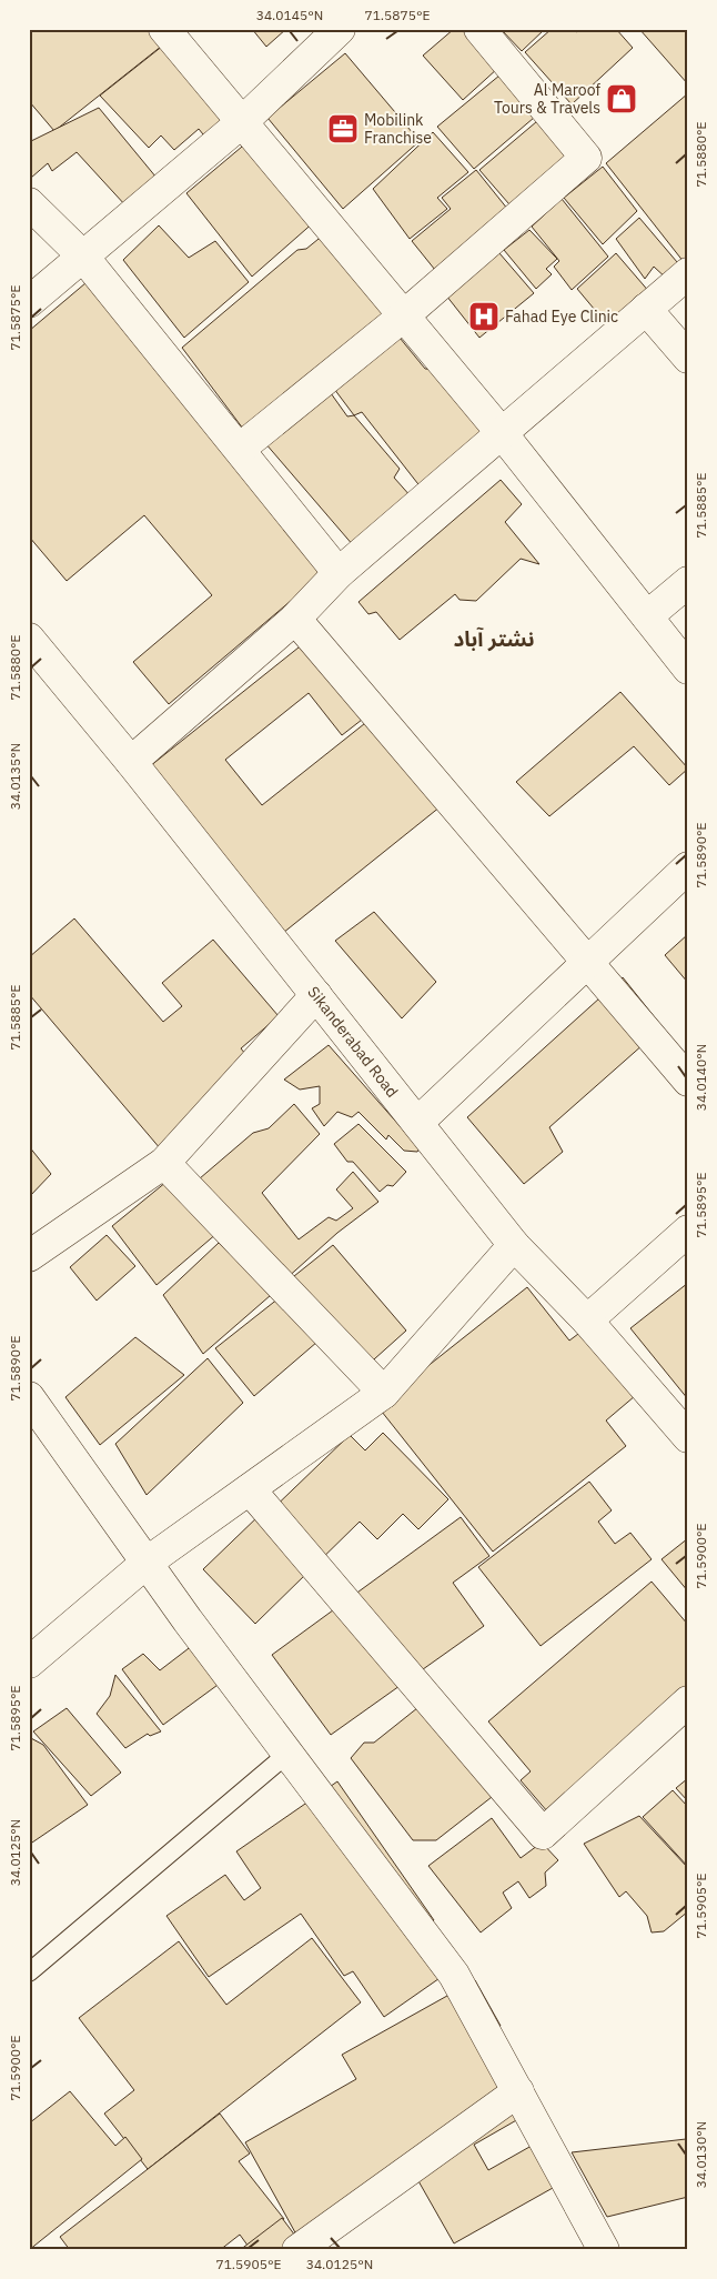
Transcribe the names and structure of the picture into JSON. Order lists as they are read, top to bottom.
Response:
{
  "streets": {
    "street": ["Sikanderabad Road"]
  },
  "districts": ["نشتر آباد"],
  "places": {
    "shop": ["Al Maroof Tours & Travels"],
    "office": ["Mobilink Franchise"],
    "hospital": ["Fahad Eye Clinic"]
  },
  "coordinates": [
    "34.0145°N",
    "71.5875°E",
    "71.5880°E",
    "71.5885°E",
    "34.0135°N",
    "71.5890°E",
    "34.0140°N",
    "71.5895°E",
    "71.5900°E",
    "34.0125°N",
    "71.5905°E",
    "34.0130°N"
  ]
}
